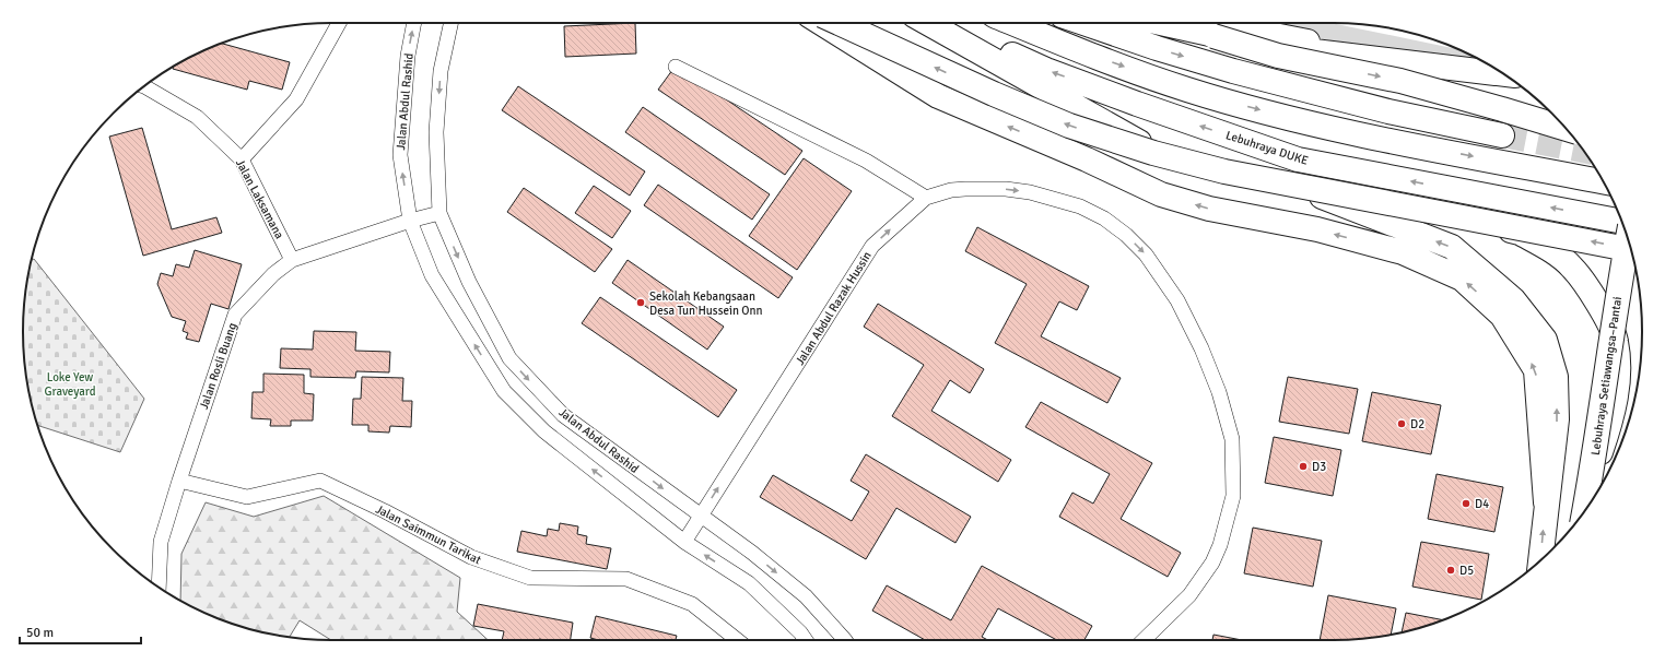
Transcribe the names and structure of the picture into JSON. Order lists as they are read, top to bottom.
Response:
{
  "streets": {
    "highway": ["Lebuhraya DUKE", "Lebuhraya Setiawangsa–Pantai"],
    "street": [
      "Jalan Abdul Rashid",
      "Jalan Laksamana",
      "Jalan Abdul Razak Hussin",
      "Jalan Rosli Buang",
      "Jalan Saimmun Tarikat"
    ]
  },
  "crossings": [
    ["Jalan Abdul Rashid", "Jalan Abdul Razak Hussin"],
    ["Jalan Abdul Rashid", "Jalan Rosli Buang"],
    ["Jalan Laksamana", "Jalan Rosli Buang"],
    ["Jalan Rosli Buang", "Jalan Saimmun Tarikat"]
  ],
  "parks": ["Loke Yew Graveyard"],
  "places": [
    "Sekolah Kebangsaan Desa Tun Hussein Onn",
    "D2",
    "D3",
    "D4",
    "D5"
  ],
  "scale_bar": "50 m"
}
